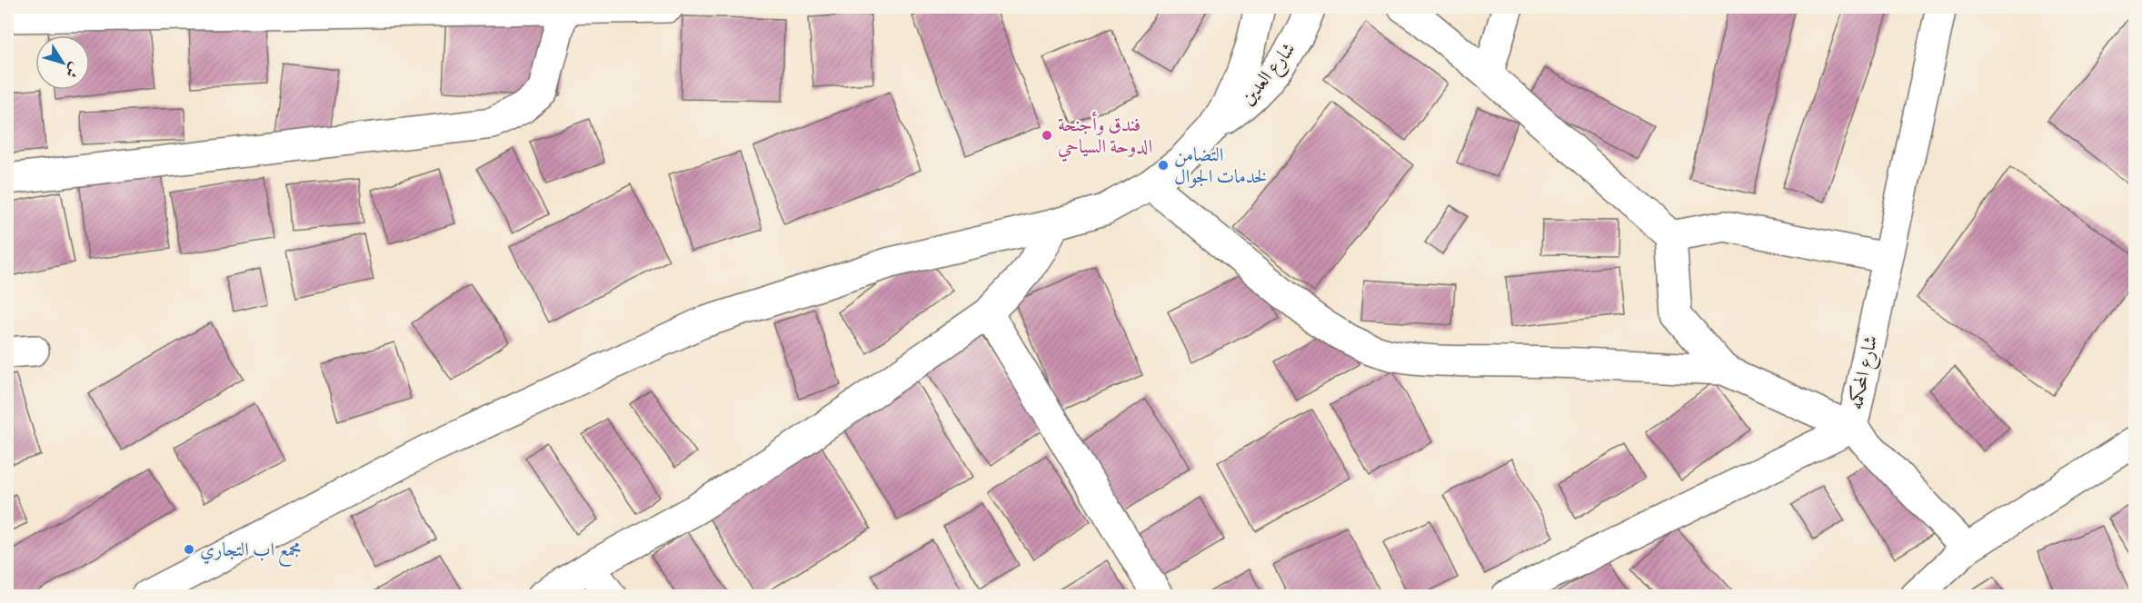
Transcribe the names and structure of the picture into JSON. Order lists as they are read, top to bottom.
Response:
{
  "streets": {
    "street": ["شارع العدين", "شارع المحكمه"]
  },
  "places": ["فندق وأجنحة الدوحة السياحي", "التضامن لخدمات الجوال", "مجمع اب التجاري"],
  "north": "bottom right"
}
